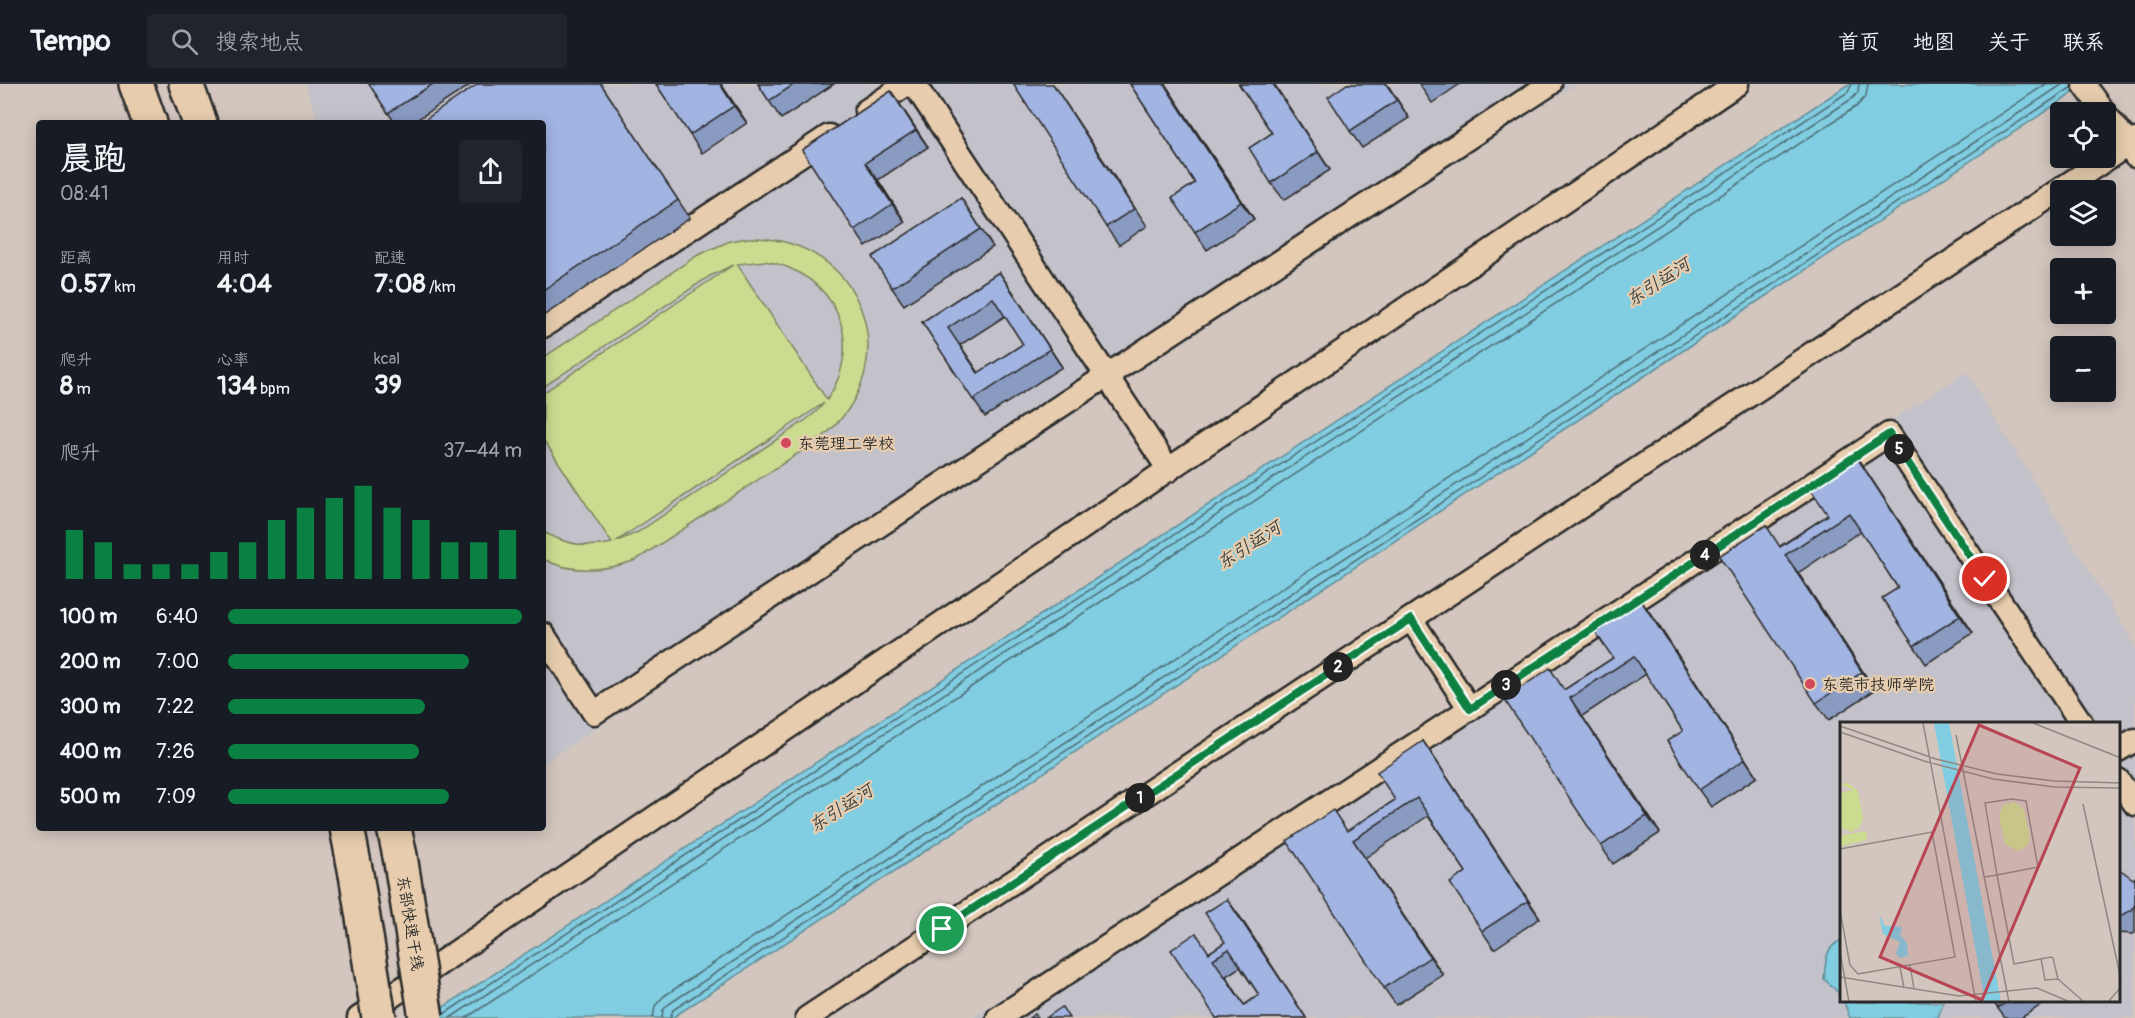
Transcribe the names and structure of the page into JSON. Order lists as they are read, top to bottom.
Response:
{
  "streets": {
    "highway": ["东部快速干线"]
  },
  "water": ["东引运河"],
  "places": ["东莞理工学校", "东莞市技师学院"],
  "page": {
    "header": "Tempo",
    "search": "搜索地点",
    "nav": [
      "首页",
      "地图",
      "关于",
      "联系"
    ],
    "map_buttons": ["+", "−"],
    "heading": ["晨跑", "08:41"],
    "stats": [
      ["距离", "0.57 km"],
      ["用时", "4:04"],
      ["配速", "7:08 /km"],
      ["爬升", "8 m"],
      ["心率", "134 bpm"],
      ["kcal", "39"]
    ],
    "chart": ["爬升", "37–44 m"],
    "pins": [
      "5",
      "4",
      "2",
      "3",
      "1"
    ],
    "list": [
      {
        "name": "100 m",
        "note": "6:40"
      },
      {
        "name": "200 m",
        "note": "7:00"
      },
      {
        "name": "300 m",
        "note": "7:22"
      },
      {
        "name": "400 m",
        "note": "7:26"
      },
      {
        "name": "500 m",
        "note": "7:09"
      }
    ]
  }
}
